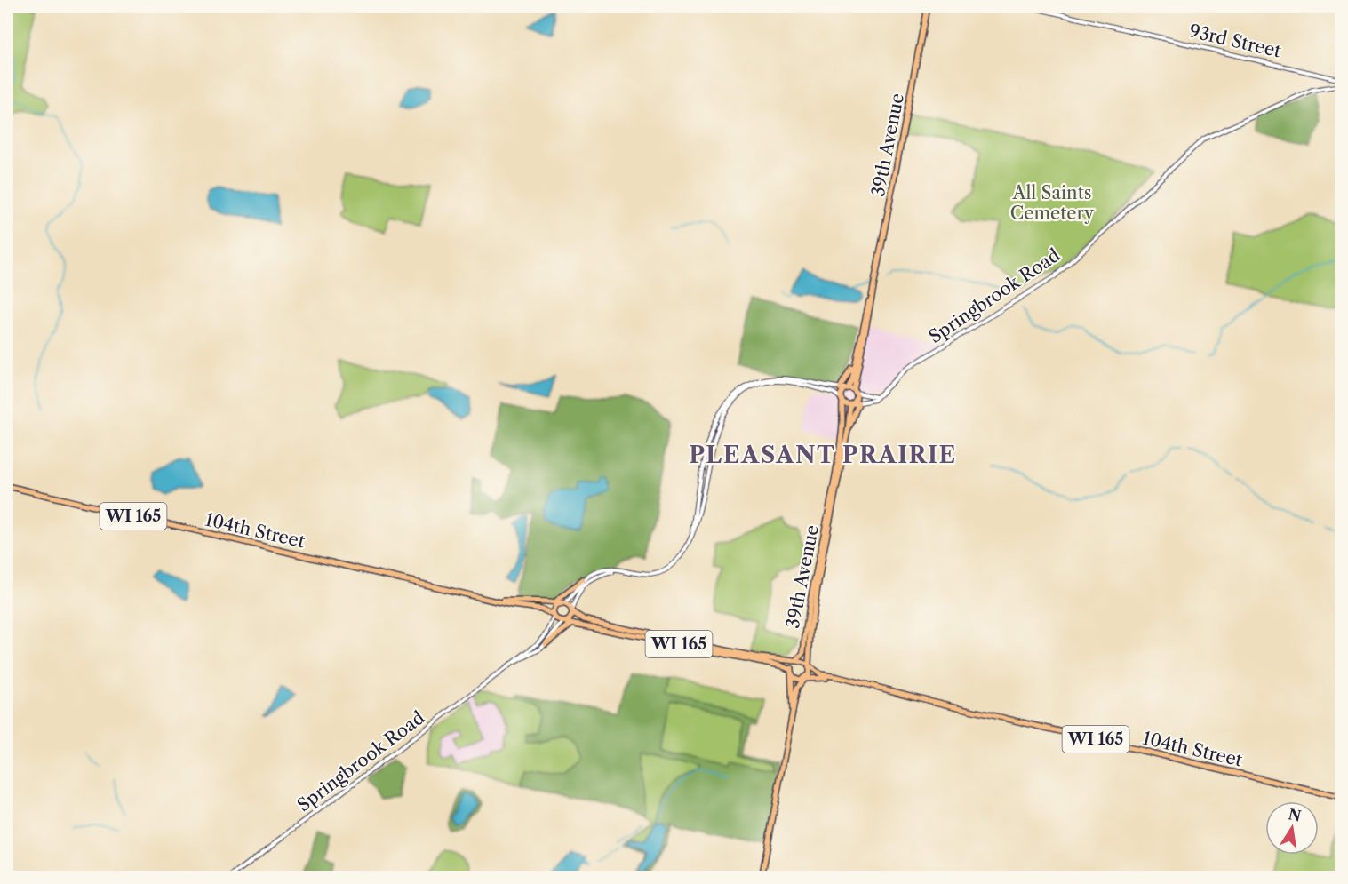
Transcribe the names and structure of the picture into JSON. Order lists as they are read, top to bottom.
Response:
{
  "streets": {
    "main road": ["39th Avenue", "WI 165", "104th Street"],
    "street": ["93rd Street", "Springbrook Road"]
  },
  "crossings": [
    ["39th Avenue", "Springbrook Road"],
    ["39th Avenue", "WI 165"],
    ["39th Avenue", "104th Street"],
    ["Springbrook Road", "WI 165"],
    ["Springbrook Road", "104th Street"],
    ["WI 165", "104th Street"]
  ],
  "districts": ["PLEASANT PRAIRIE"],
  "parks": ["All Saints Cemetery"],
  "north": "top"
}
